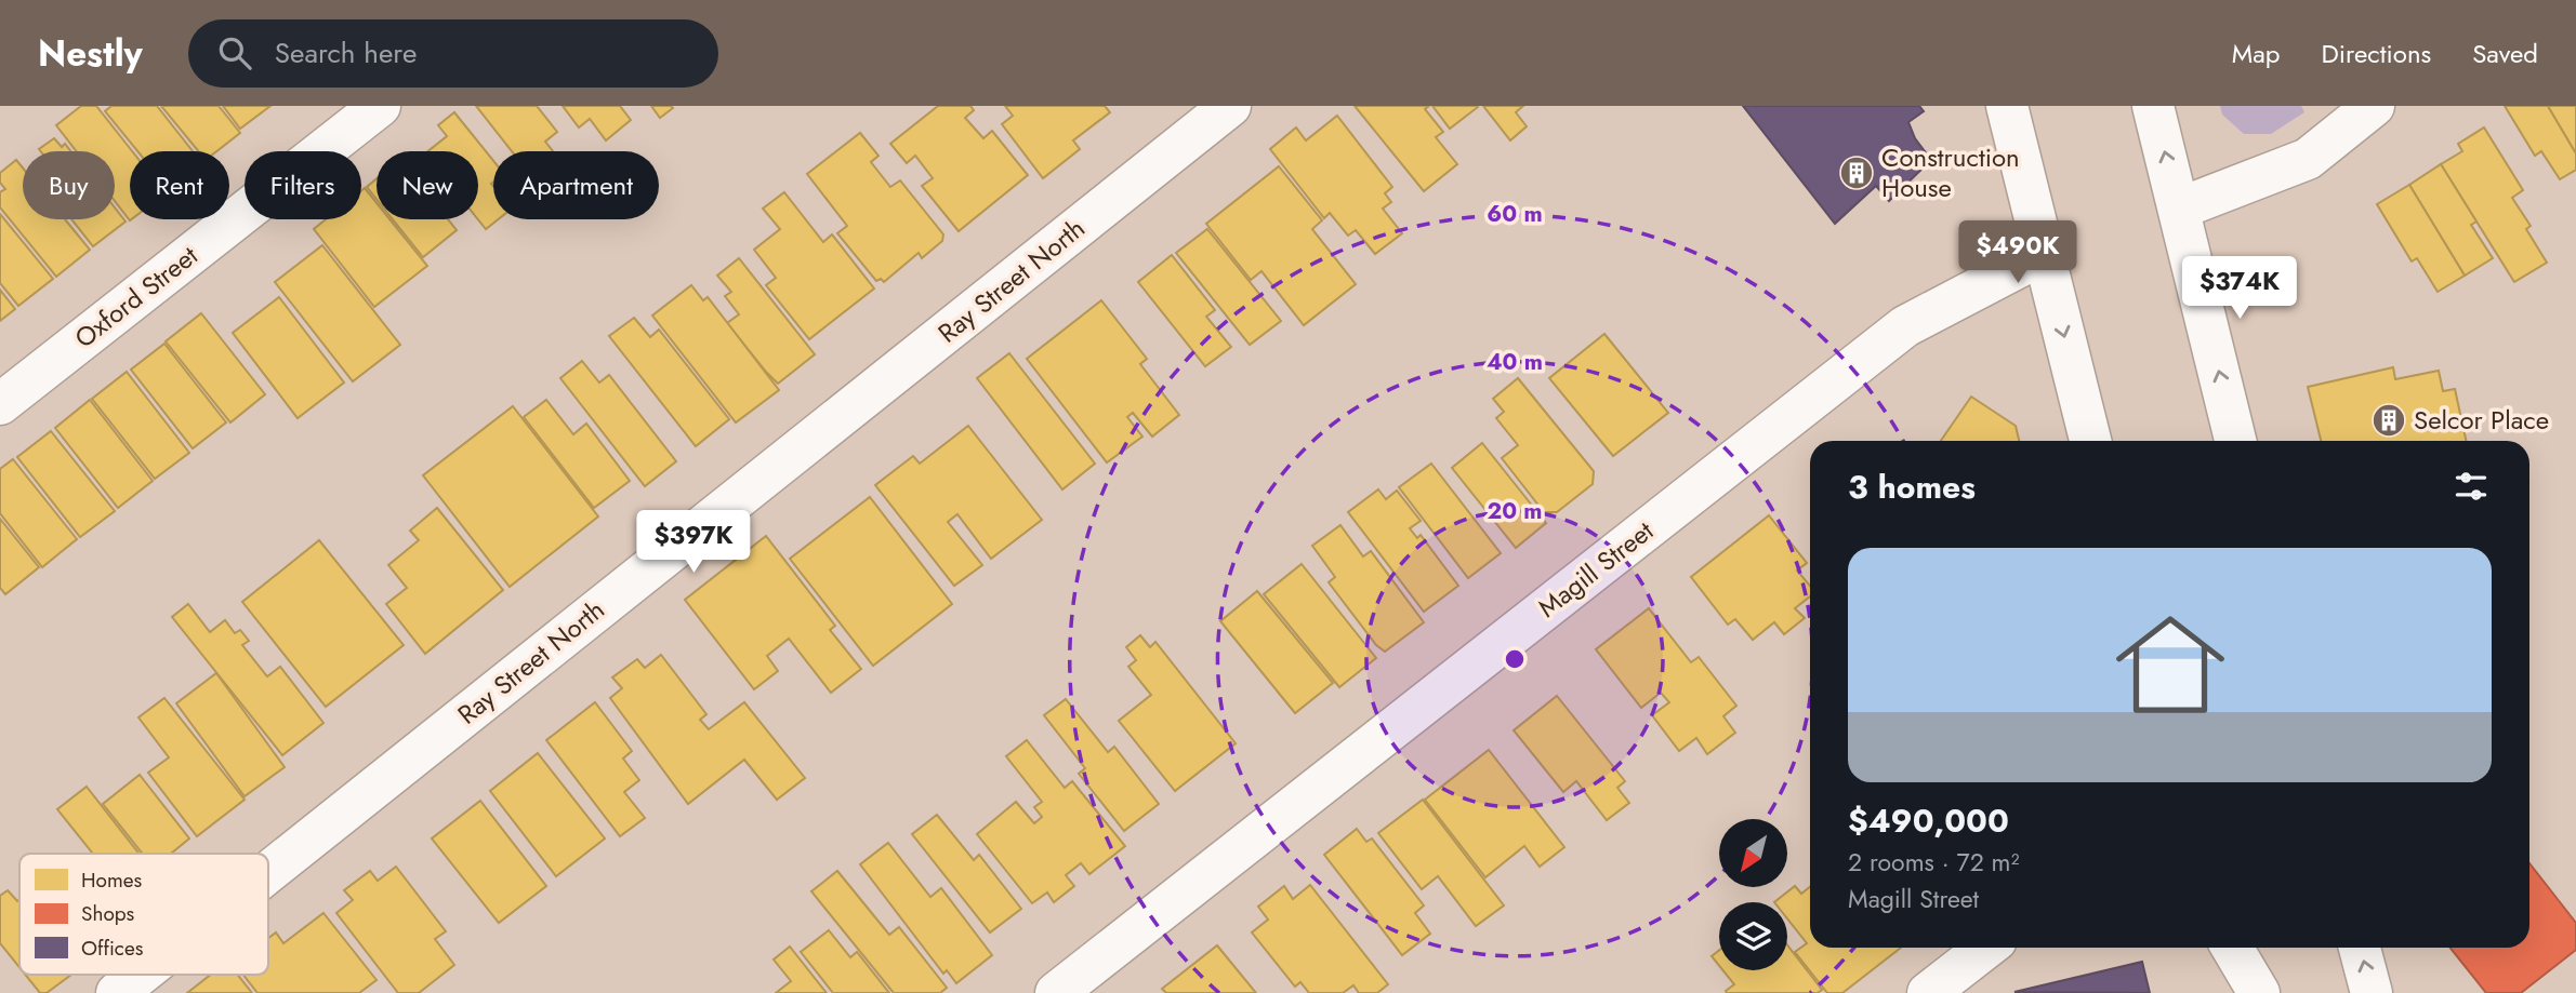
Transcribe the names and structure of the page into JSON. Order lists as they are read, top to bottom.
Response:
{
  "streets": {
    "street": ["Ray Street North", "Oxford Street", "Magill Street"]
  },
  "places": {
    "building": ["Construction House", "Selcor Place"]
  },
  "legend": ["Homes", "Shops", "Offices"],
  "north": "bottom left",
  "page": {
    "header": "Nestly",
    "search": "Search here",
    "nav": ["Map", "Directions", "Saved"],
    "chip": [
      "Buy",
      "Rent",
      "Filters",
      "New",
      "Apartment"
    ],
    "price": ["$490K", "$374K", "$397K"],
    "heading": "3 homes",
    "list": [
      {
        "name": "$490,000",
        "note": "2 rooms · 72 m² · Magill Street"
      }
    ]
  },
  "rings": ["60 m", "40 m", "20 m"]
}
